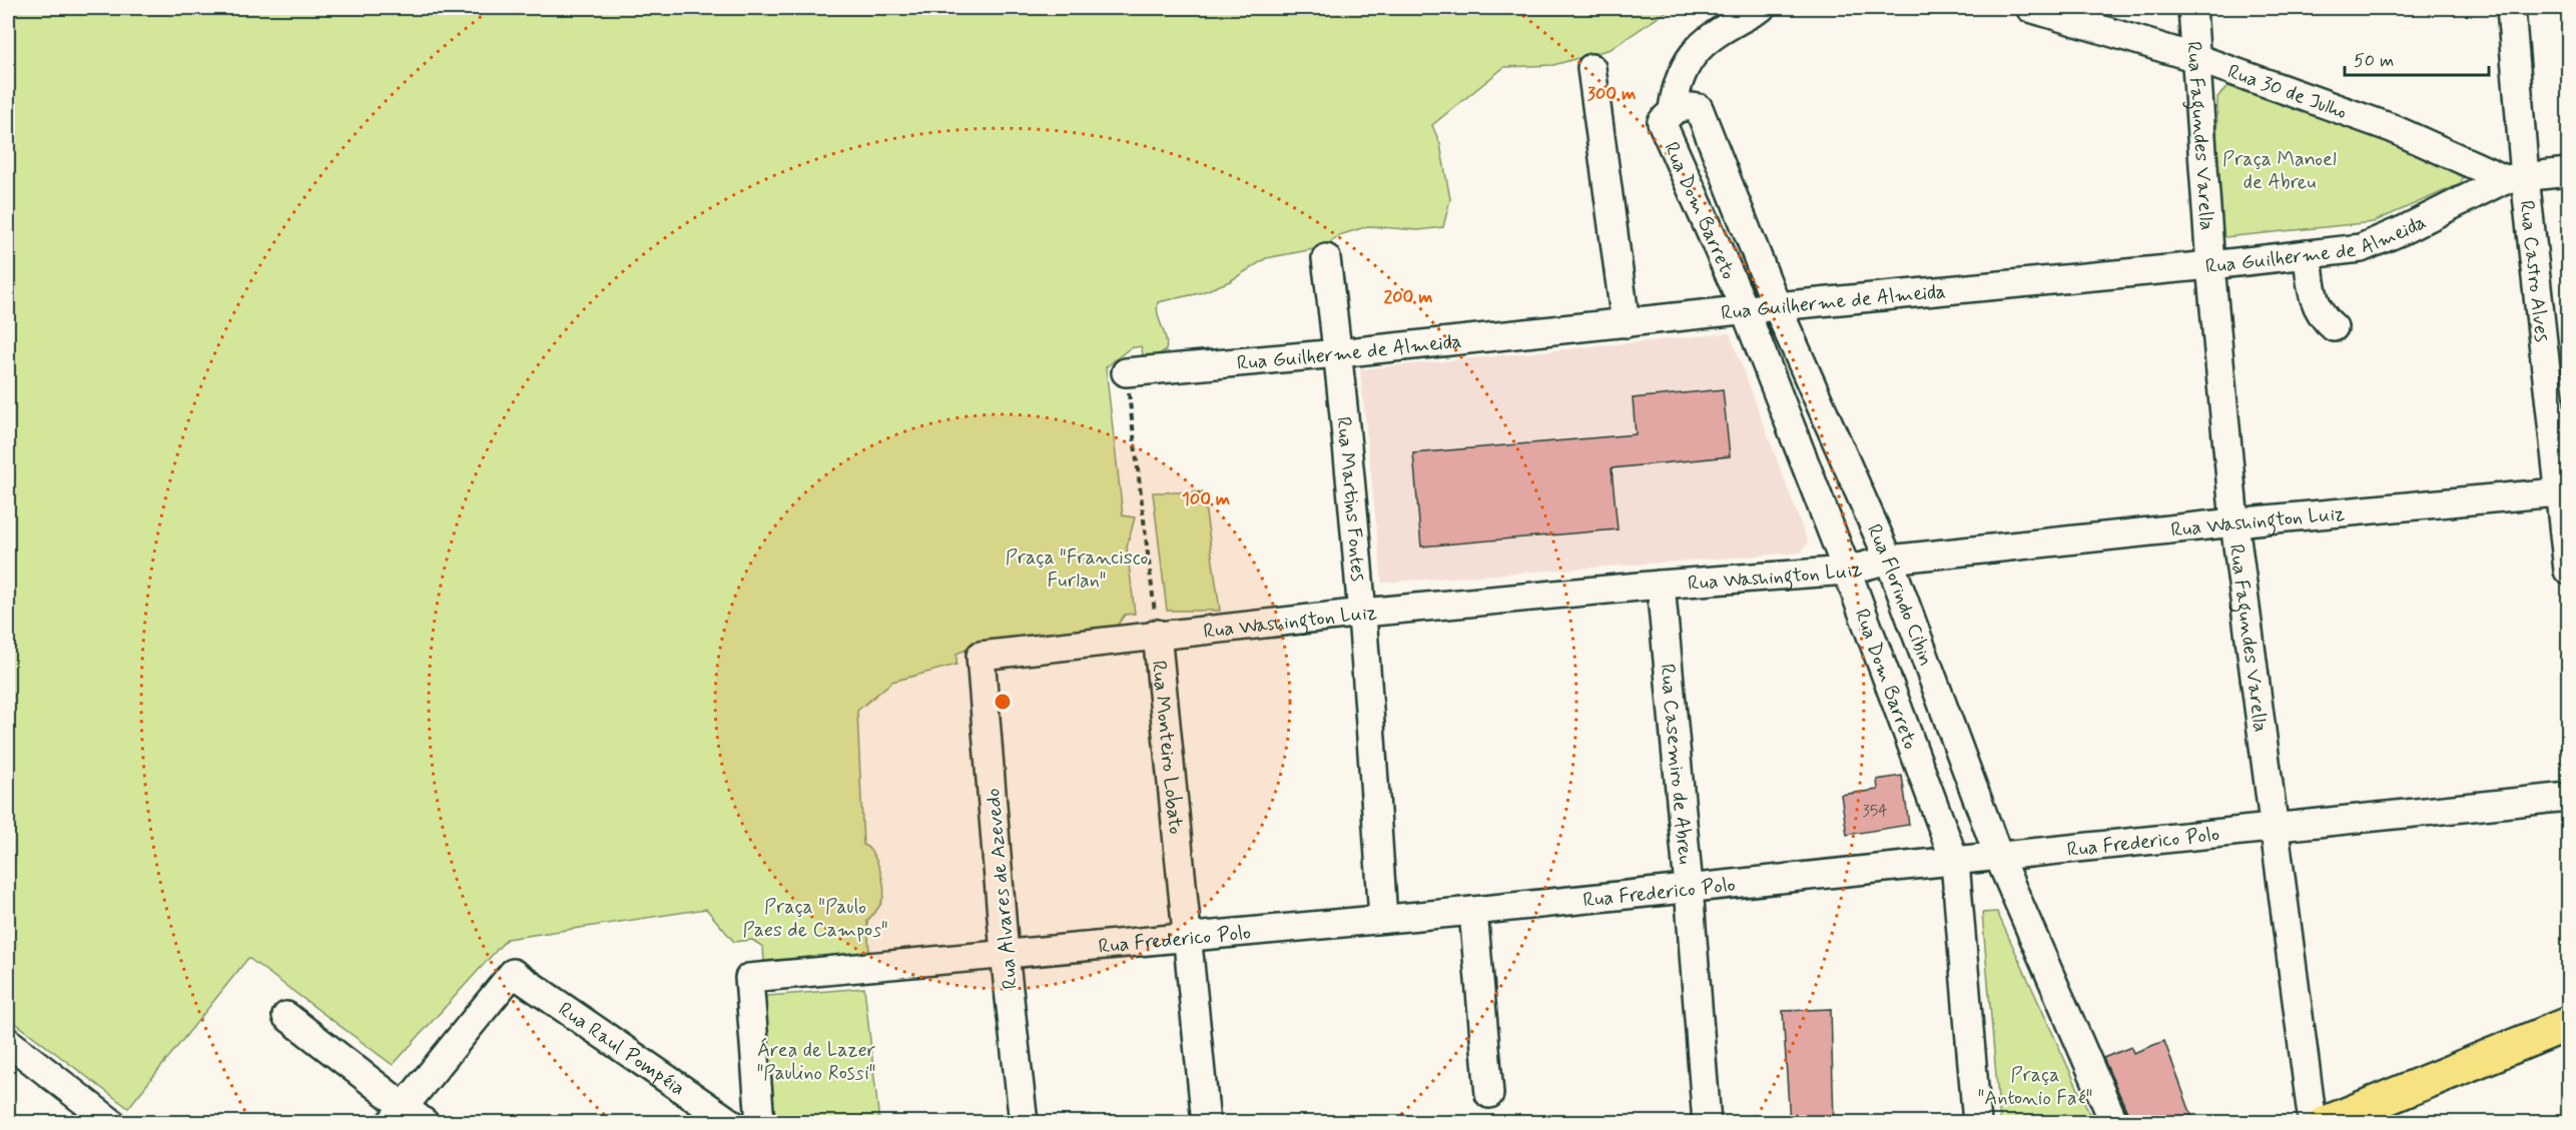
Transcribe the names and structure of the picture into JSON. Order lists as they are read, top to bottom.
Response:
{
  "streets": {
    "street": [
      "Rua 30 de Julho",
      "Rua Fagundes Varella",
      "Rua Dom Barreto",
      "Rua Guilherme de Almeida",
      "Rua Castro Alves",
      "Rua Martins Fontes",
      "Rua Washington Luiz",
      "Rua Florindo Cibin",
      "Rua Monteiro Lobato",
      "Rua Casemiro de Abreu",
      "Rua Frederico Polo",
      "Rua Alvares de Azevedo",
      "Rua Raul Pompéia"
    ]
  },
  "crossings": [
    ["Rua 30 de Julho", "Rua Fagundes Varella"],
    ["Rua 30 de Julho", "Rua Guilherme de Almeida"],
    ["Rua 30 de Julho", "Rua Castro Alves"],
    ["Rua Fagundes Varella", "Rua Guilherme de Almeida"],
    ["Rua Fagundes Varella", "Rua Washington Luiz"],
    ["Rua Fagundes Varella", "Rua Frederico Polo"],
    ["Rua Dom Barreto", "Rua Guilherme de Almeida"],
    ["Rua Dom Barreto", "Rua Washington Luiz"],
    ["Rua Dom Barreto", "Rua Florindo Cibin"],
    ["Rua Dom Barreto", "Rua Frederico Polo"],
    ["Rua Guilherme de Almeida", "Rua Castro Alves"],
    ["Rua Guilherme de Almeida", "Rua Martins Fontes"],
    ["Rua Guilherme de Almeida", "Rua Florindo Cibin"],
    ["Rua Guilherme de Almeida", "Rua Monteiro Lobato"],
    ["Rua Castro Alves", "Rua Washington Luiz"],
    ["Rua Martins Fontes", "Rua Washington Luiz"],
    ["Rua Martins Fontes", "Rua Frederico Polo"],
    ["Rua Washington Luiz", "Rua Florindo Cibin"],
    ["Rua Washington Luiz", "Rua Monteiro Lobato"],
    ["Rua Washington Luiz", "Rua Casemiro de Abreu"],
    ["Rua Washington Luiz", "Rua Alvares de Azevedo"],
    ["Rua Florindo Cibin", "Rua Frederico Polo"],
    ["Rua Monteiro Lobato", "Rua Frederico Polo"],
    ["Rua Casemiro de Abreu", "Rua Frederico Polo"],
    ["Rua Frederico Polo", "Rua Alvares de Azevedo"]
  ],
  "parks": [
    "Praça Manoel de Abreu",
    "Praça \"Francisco Furlan\"",
    "Praça \"Paulo Paes de Campos\"",
    "Área de Lazer \"Paulino Rossi\"",
    "Praça \"Antonio Faé\""
  ],
  "house_numbers": ["354"],
  "scale_bar": "50 m",
  "rings": ["300 m", "200 m", "100 m"]
}
